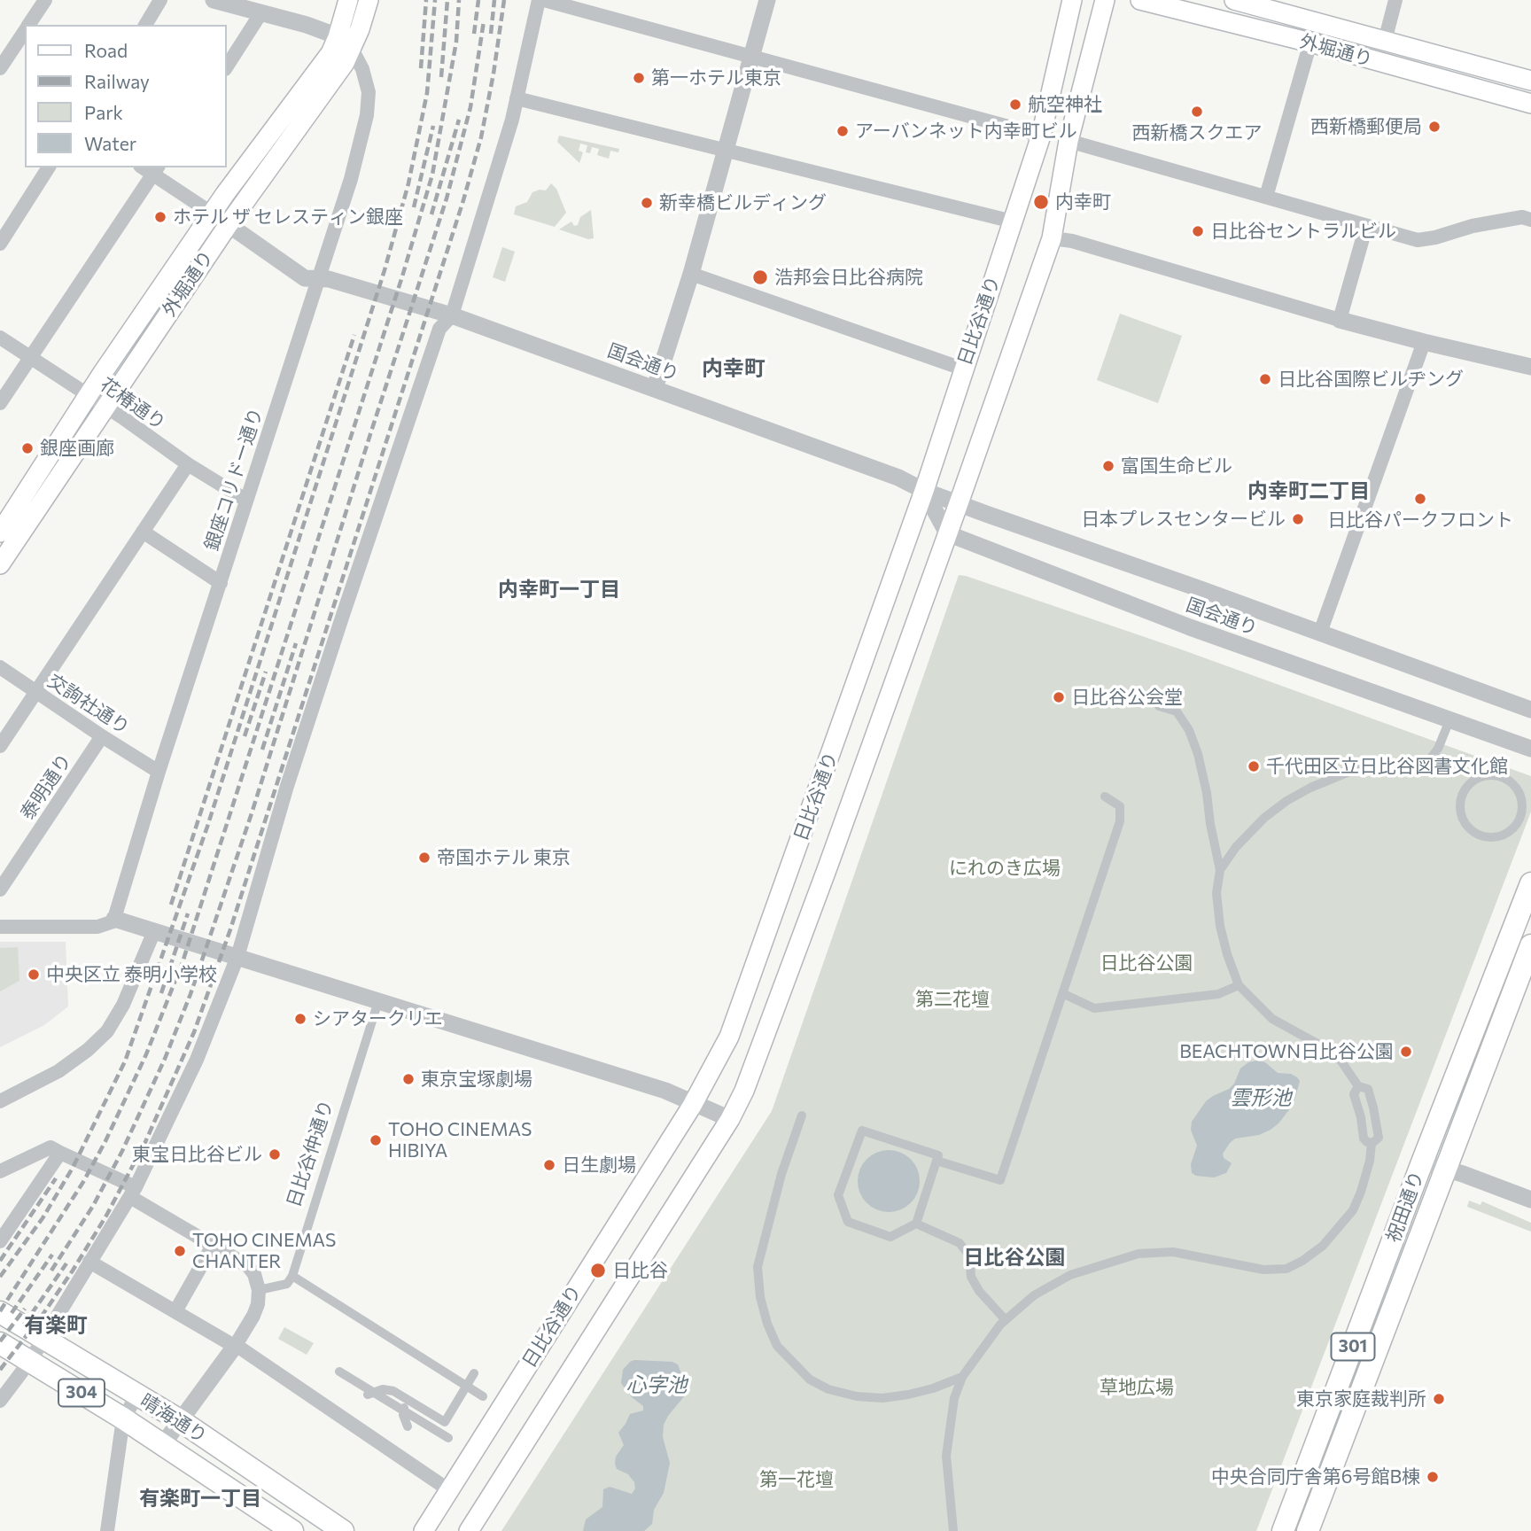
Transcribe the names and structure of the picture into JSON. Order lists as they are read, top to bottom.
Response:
{
  "streets": {
    "main road": [
      "外堀通り",
      "日比谷通り",
      "祝田通り",
      "301",
      "304",
      "晴海通り"
    ],
    "street": [
      "国会通り",
      "花椿通り",
      "銀座コリドー通り",
      "交詢社通り",
      "泰明通り",
      "日比谷仲通り"
    ]
  },
  "crossings": [
    ["外堀通り", "国会通り"],
    ["外堀通り", "花椿通り"],
    ["外堀通り", "銀座コリドー通り"],
    ["日比谷通り", "国会通り"],
    ["国会通り", "銀座コリドー通り"],
    ["花椿通り", "銀座コリドー通り"],
    ["銀座コリドー通り", "交詢社通り"],
    ["交詢社通り", "泰明通り"]
  ],
  "districts": [
    "内幸町",
    "内幸町二丁目",
    "内幸町一丁目",
    "日比谷公園",
    "有楽町",
    "有楽町一丁目"
  ],
  "water": ["雲形池", "心字池"],
  "parks": [
    "にれのき広場",
    "日比谷公園",
    "第二花壇",
    "草地広場",
    "第一花壇"
  ],
  "places": [
    "第一ホテル東京",
    "航空神社",
    "西新橋スクエア",
    "西新橋郵便局",
    "アーバンネット内幸町ビル",
    "内幸町",
    "新幸橋ビルディング",
    "ホテル ザ セレスティン銀座",
    "日比谷セントラルビル",
    "浩邦会日比谷病院",
    "日比谷国際ビルヂング",
    "銀座画廊",
    "富国生命ビル",
    "日比谷パークフロント",
    "日本プレスセンタービル",
    "日比谷公会堂",
    "千代田区立日比谷図書文化館",
    "帝国ホテル 東京",
    "中央区立 泰明小学校",
    "シアタークリエ",
    "BEACHTOWN日比谷公園",
    "東京宝塚劇場",
    "TOHO CINEMAS HIBIYA",
    "東宝日比谷ビル",
    "日生劇場",
    "TOHO CINEMAS CHANTER",
    "日比谷",
    "東京家庭裁判所",
    "中央合同庁舎第6号館B棟"
  ],
  "legend": [
    "Road",
    "Railway",
    "Park",
    "Water"
  ]
}
